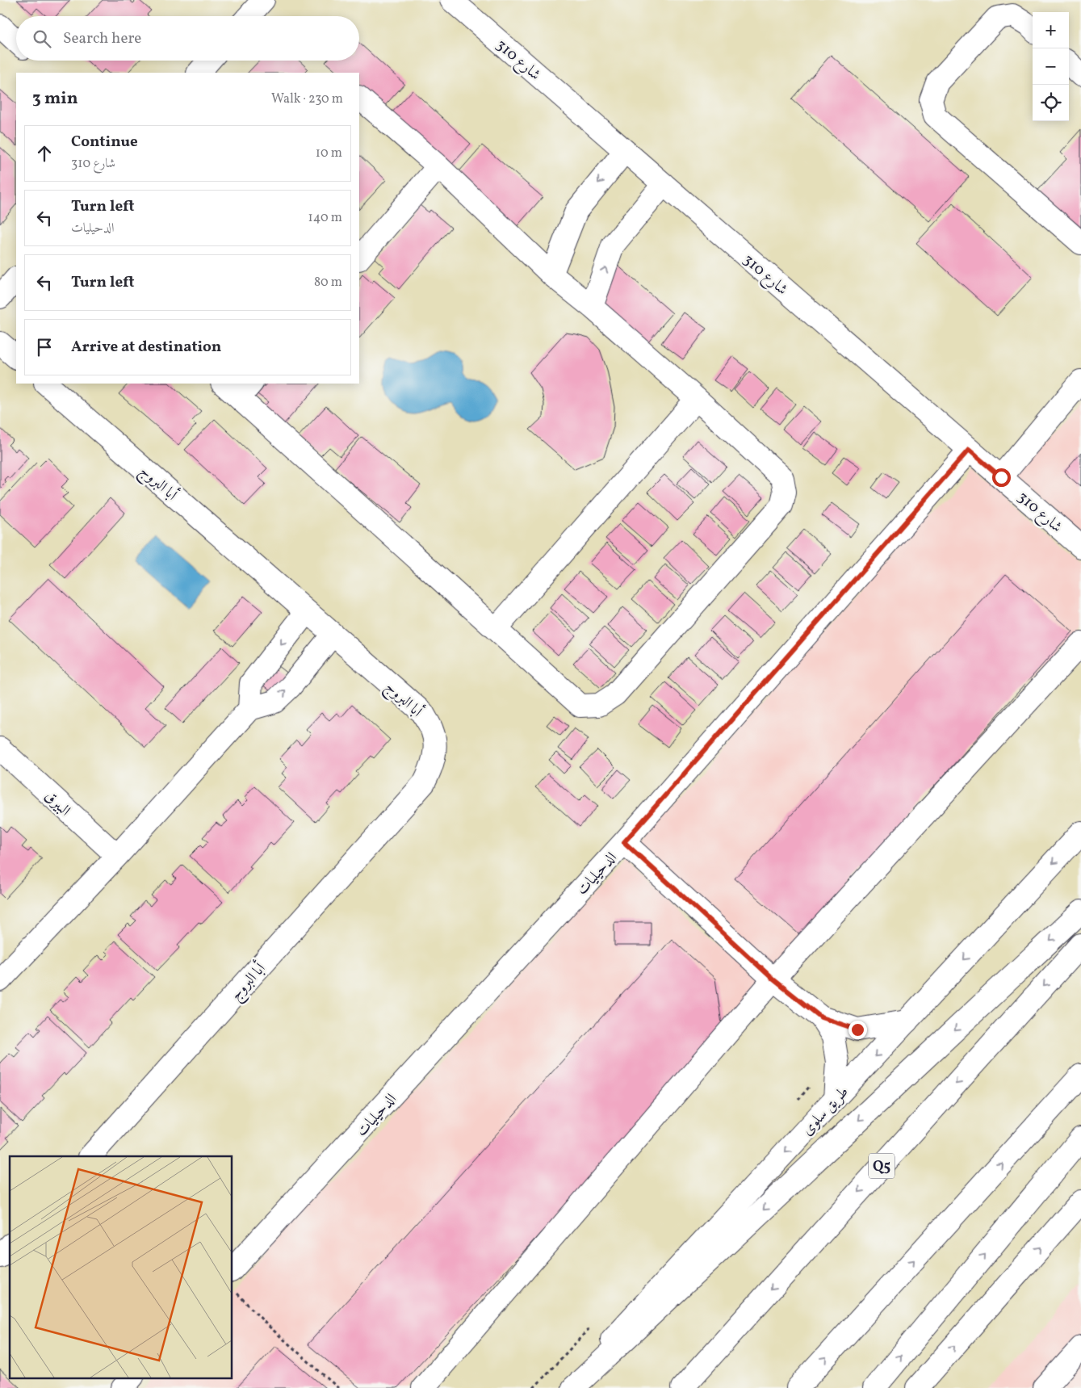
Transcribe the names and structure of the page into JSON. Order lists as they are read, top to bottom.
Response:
{
  "streets": {
    "main road": [
      "شارع 310",
      "أبا البروج",
      "البيرق",
      "الدحيليات",
      "طريق سلوى",
      "Q5"
    ]
  },
  "crossings": [
    ["شارع 310", "الدحيليات"]
  ],
  "page": {
    "map_buttons": ["+", "−"],
    "search": "Search here",
    "heading": ["3 min", "Walk · 230 m"],
    "list": [
      ["Continue", "شارع 310", "10 m"],
      ["Turn left", "الدحيليات", "140 m"],
      ["Turn left", "80 m"],
      "Arrive at destination"
    ]
  }
}
